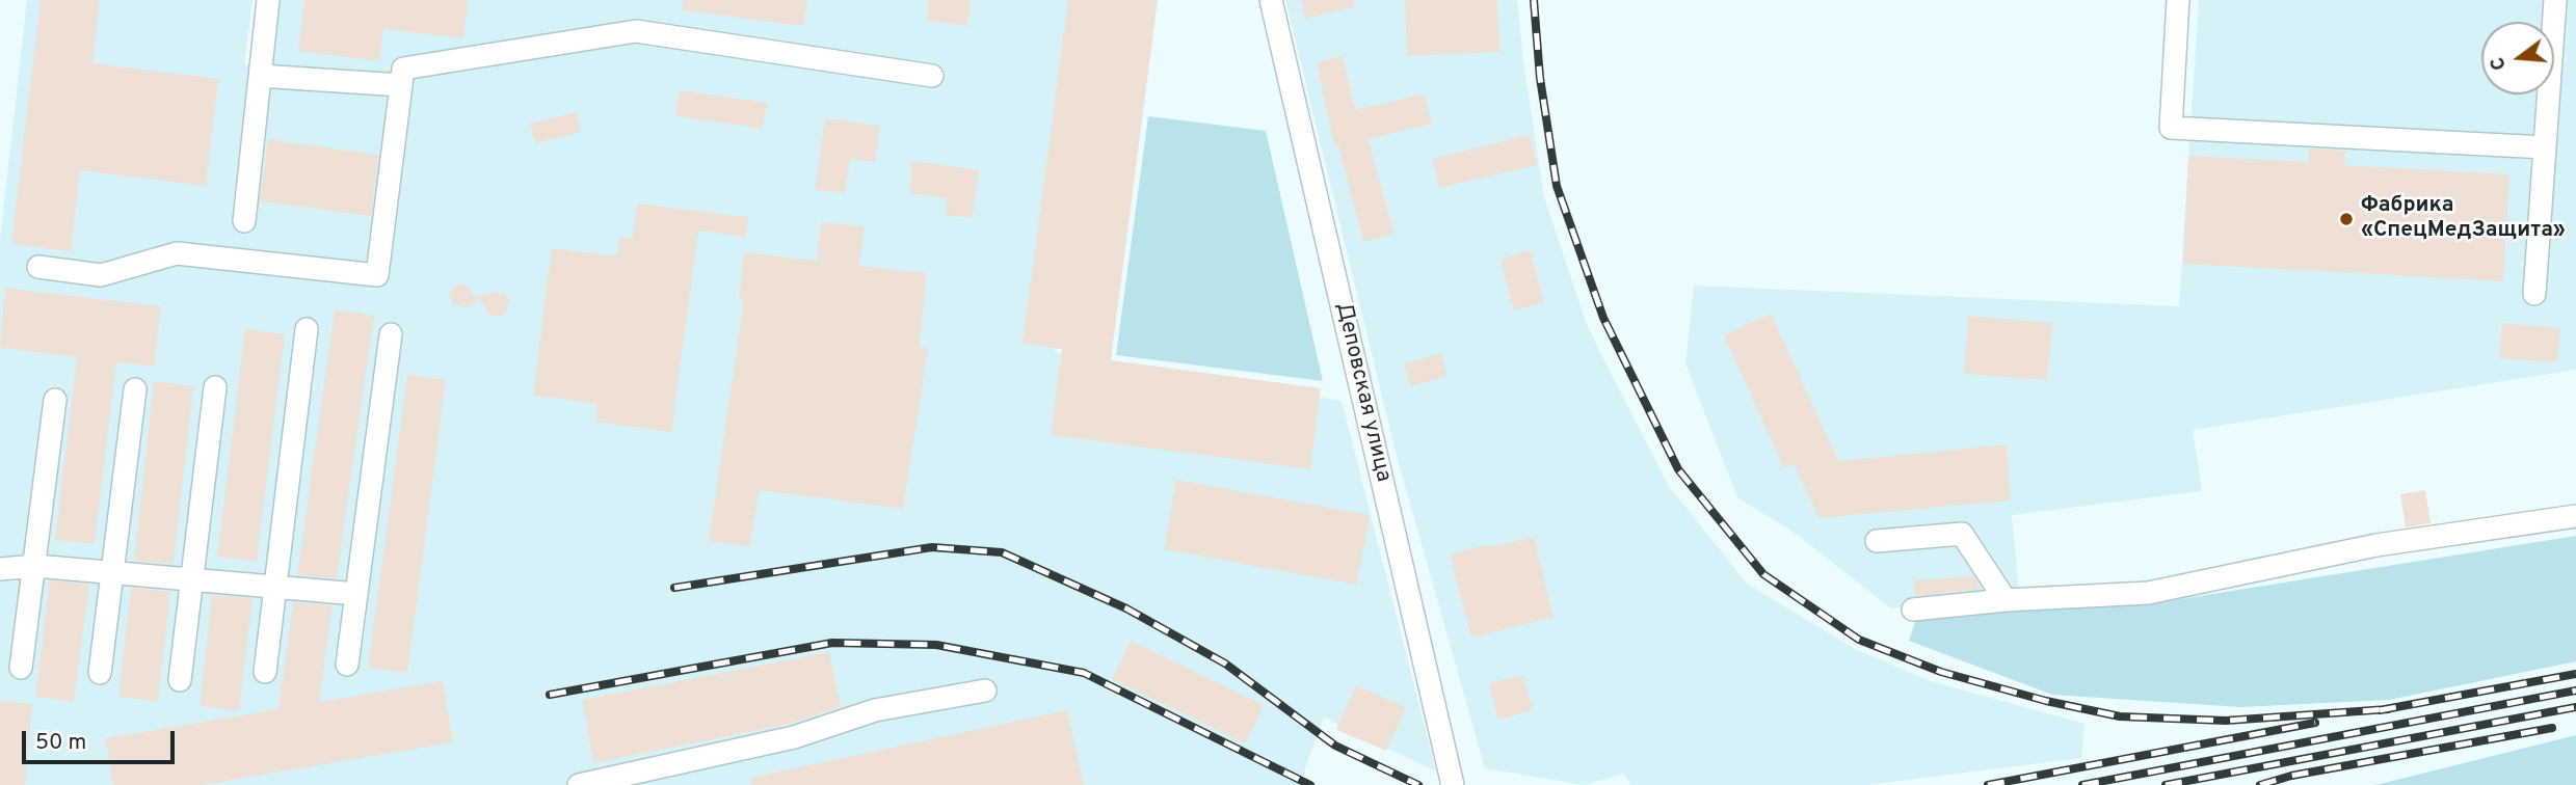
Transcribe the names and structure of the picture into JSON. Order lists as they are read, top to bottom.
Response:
{
  "streets": {
    "street": ["Деповская улица"]
  },
  "places": ["Фабрика «СпецМедЗащита»"],
  "scale_bar": "50 m",
  "north": "left"
}
